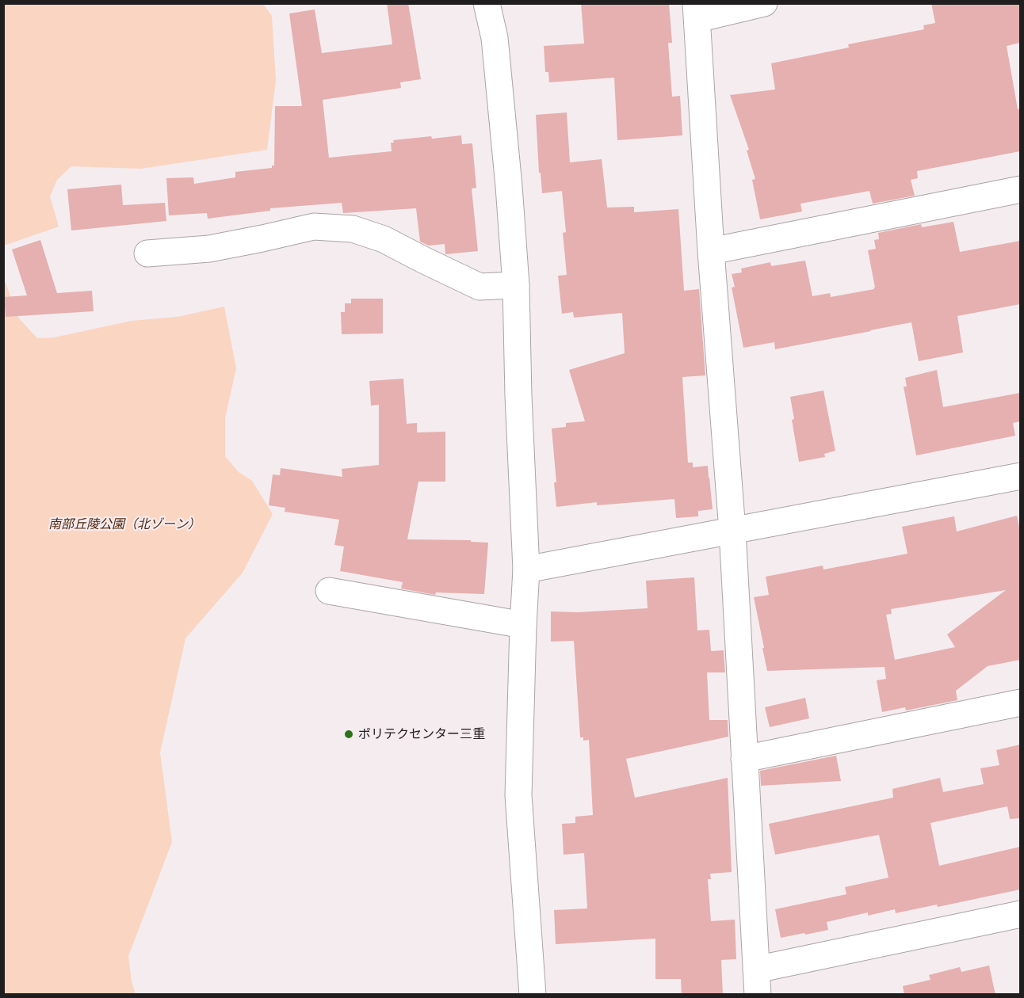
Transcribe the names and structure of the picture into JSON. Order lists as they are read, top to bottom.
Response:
{
  "parks": ["南部丘陵公園（北ゾーン）"],
  "places": ["ポリテクセンター三重"]
}
